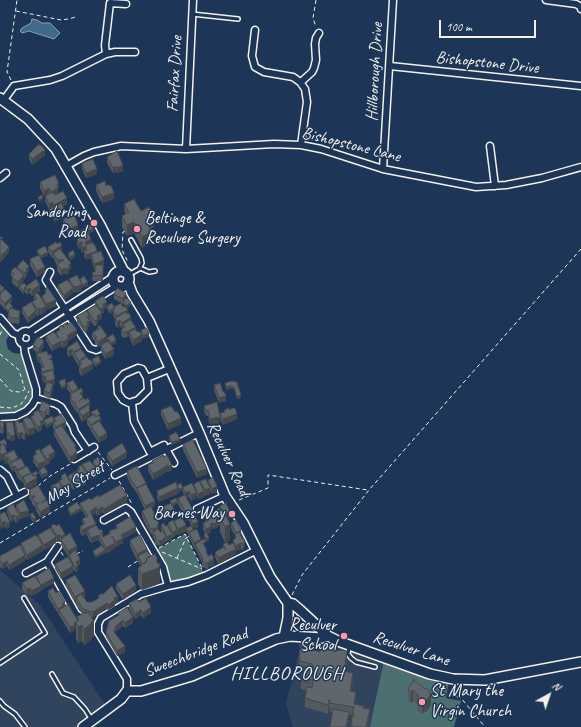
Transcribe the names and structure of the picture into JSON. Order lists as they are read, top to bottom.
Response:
{
  "streets": {
    "street": [
      "Bishopstone Drive",
      "Hillborough Drive",
      "Fairfax Drive",
      "Bishopstone Lane",
      "Reculver Road",
      "May Street",
      "Reculver Lane",
      "Sweechbridge Road"
    ]
  },
  "crossings": [
    ["Bishopstone Drive", "Hillborough Drive"],
    ["Hillborough Drive", "Bishopstone Lane"],
    ["Fairfax Drive", "Bishopstone Lane"],
    ["Bishopstone Lane", "Reculver Road"],
    ["Reculver Road", "May Street"],
    ["Reculver Road", "Reculver Lane"],
    ["Reculver Lane", "Sweechbridge Road"]
  ],
  "districts": ["HILLBOROUGH"],
  "places": [
    "Sanderling Road",
    "Beltinge & Reculver Surgery",
    "Barnes Way",
    "Reculver School",
    "St Mary the Virgin Church"
  ],
  "scale_bar": "100 m",
  "north": "top right"
}
